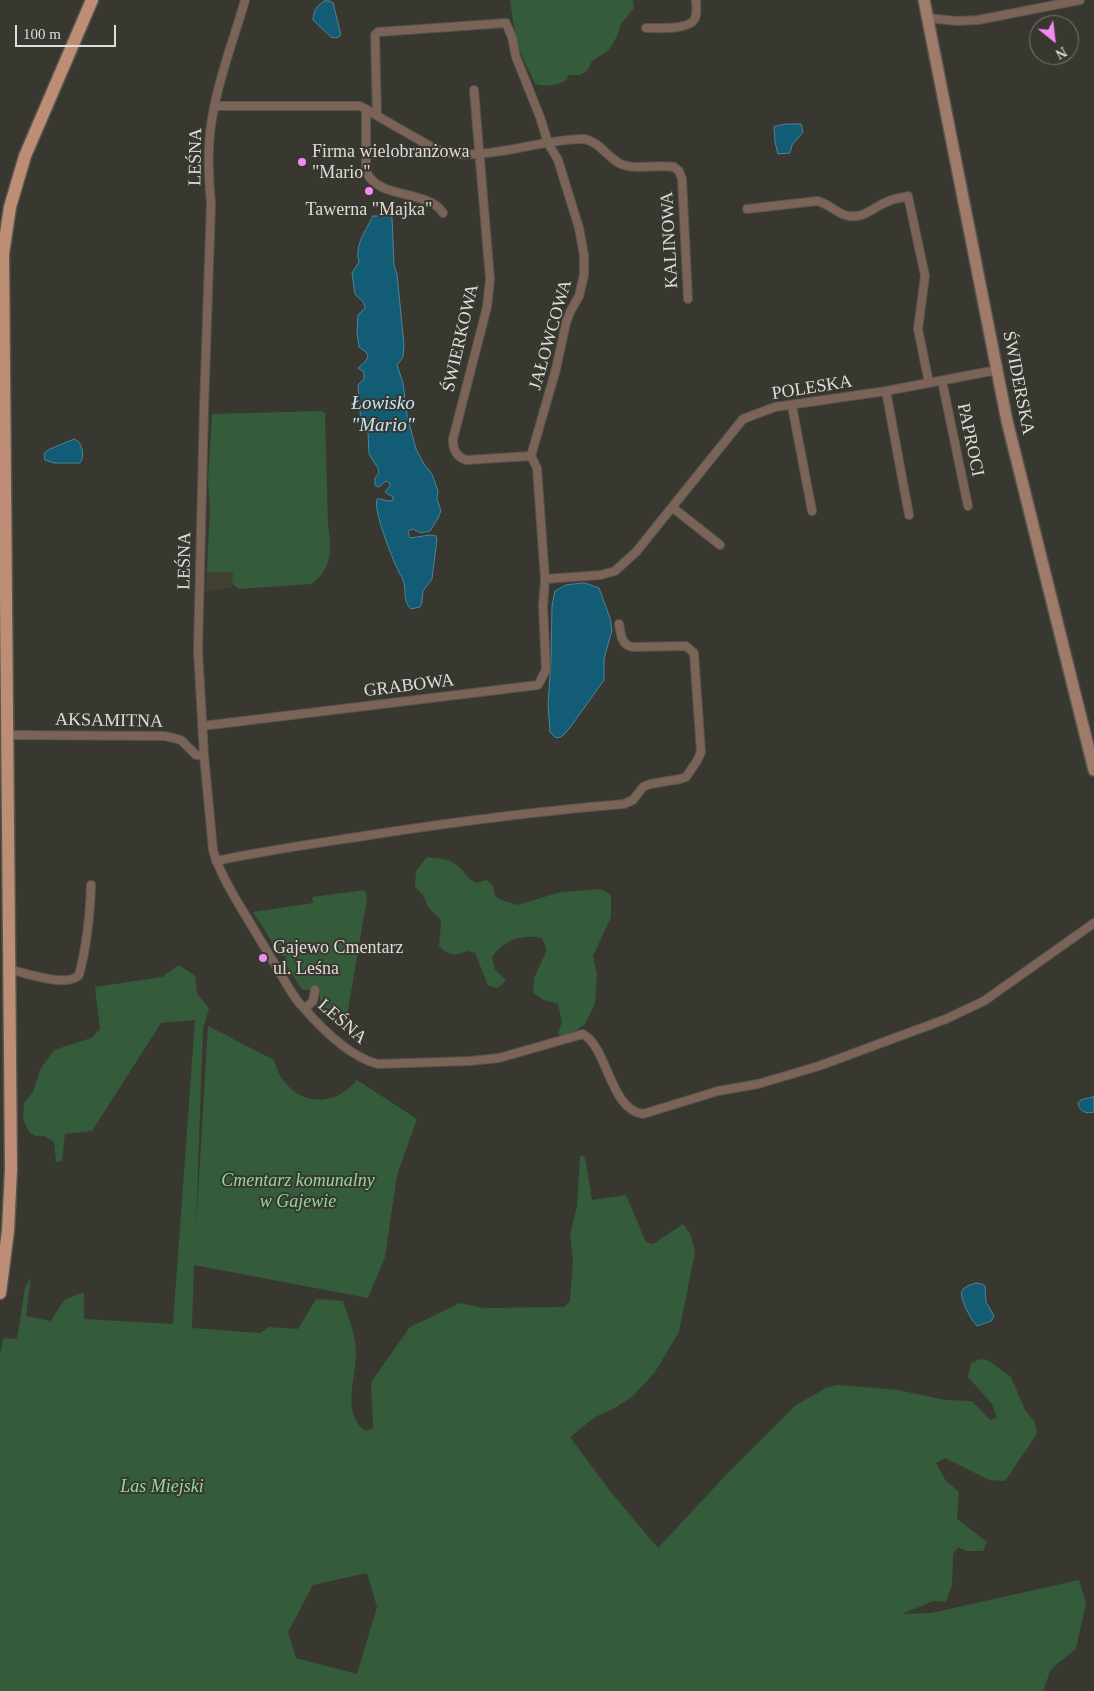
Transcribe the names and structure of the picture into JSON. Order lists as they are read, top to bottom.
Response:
{
  "streets": {
    "street": [
      "LEŚNA",
      "KALINOWA",
      "JAŁOWCOWA",
      "ŚWIERKOWA",
      "ŚWIDERSKA",
      "POLESKA",
      "PAPROCI",
      "GRABOWA",
      "AKSAMITNA"
    ]
  },
  "crossings": [
    ["LEŚNA", "KALINOWA"],
    ["LEŚNA", "GRABOWA"],
    ["LEŚNA", "AKSAMITNA"],
    ["KALINOWA", "JAŁOWCOWA"],
    ["KALINOWA", "ŚWIERKOWA"],
    ["JAŁOWCOWA", "ŚWIERKOWA"],
    ["ŚWIDERSKA", "POLESKA"],
    ["POLESKA", "PAPROCI"],
    ["POLESKA", "GRABOWA"]
  ],
  "water": ["Łowisko \"Mario\""],
  "parks": ["Cmentarz komunalny w Gajewie", "Las Miejski"],
  "places": ["Firma wielobranżowa \"Mario\"", "Tawerna \"Majka\"", "Gajewo Cmentarz ul. Leśna"],
  "scale_bar": "100 m",
  "north": "bottom right"
}
